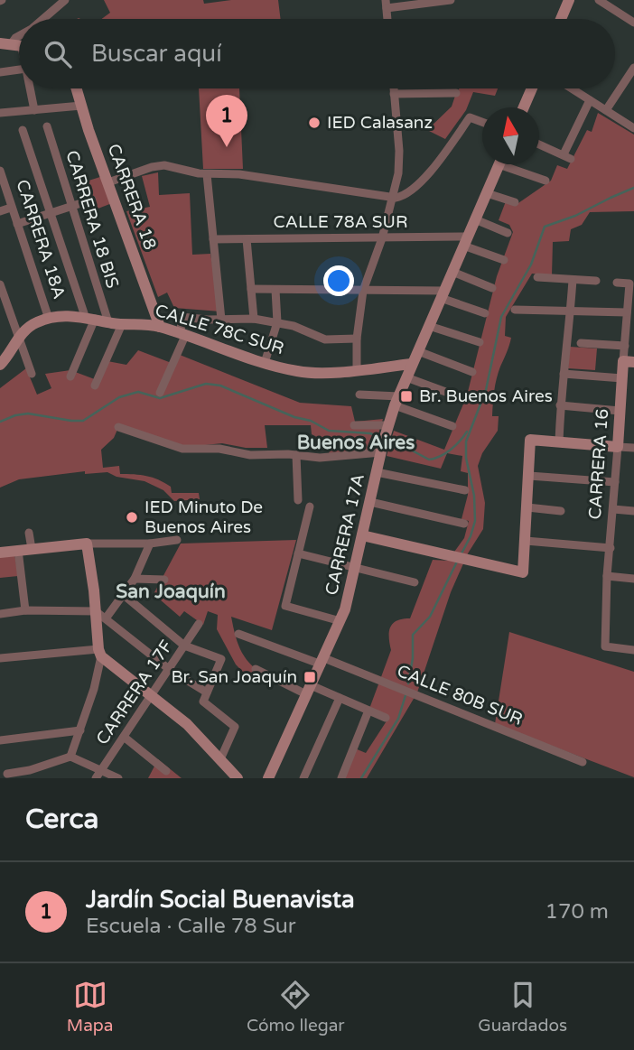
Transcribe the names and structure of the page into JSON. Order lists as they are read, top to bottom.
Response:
{
  "streets": {
    "street": [
      "CARRERA 18",
      "CARRERA 18 BIS",
      "CALLE 78A SUR",
      "CARRERA 18A",
      "CALLE 78C SUR",
      "CARRERA 16",
      "CARRERA 17A",
      "CARRERA 17F",
      "CALLE 80B SUR"
    ]
  },
  "crossings": [
    ["CARRERA 18", "CALLE 78C SUR"],
    ["CARRERA 18 BIS", "CALLE 78C SUR"],
    ["CALLE 78A SUR", "CARRERA 17A"],
    ["CARRERA 18A", "CALLE 78C SUR"],
    ["CALLE 78C SUR", "CARRERA 17A"],
    ["CARRERA 17A", "CALLE 80B SUR"]
  ],
  "districts": ["Buenos Aires", "San Joaquín"],
  "places": {
    "other": ["IED Calasanz", "IED Minuto De Buenos Aires"],
    "transit": ["Br. Buenos Aires", "Br. San Joaquín"]
  },
  "north": "top",
  "page": {
    "search": "Buscar aquí",
    "pins": "1",
    "heading": "Cerca",
    "list": [
      {
        "mark": "1",
        "name": "Jardín Social Buenavista",
        "note": "Escuela · Calle 78 Sur",
        "value": "170 m"
      }
    ],
    "nav": ["Mapa", "Cómo llegar", "Guardados"]
  }
}
